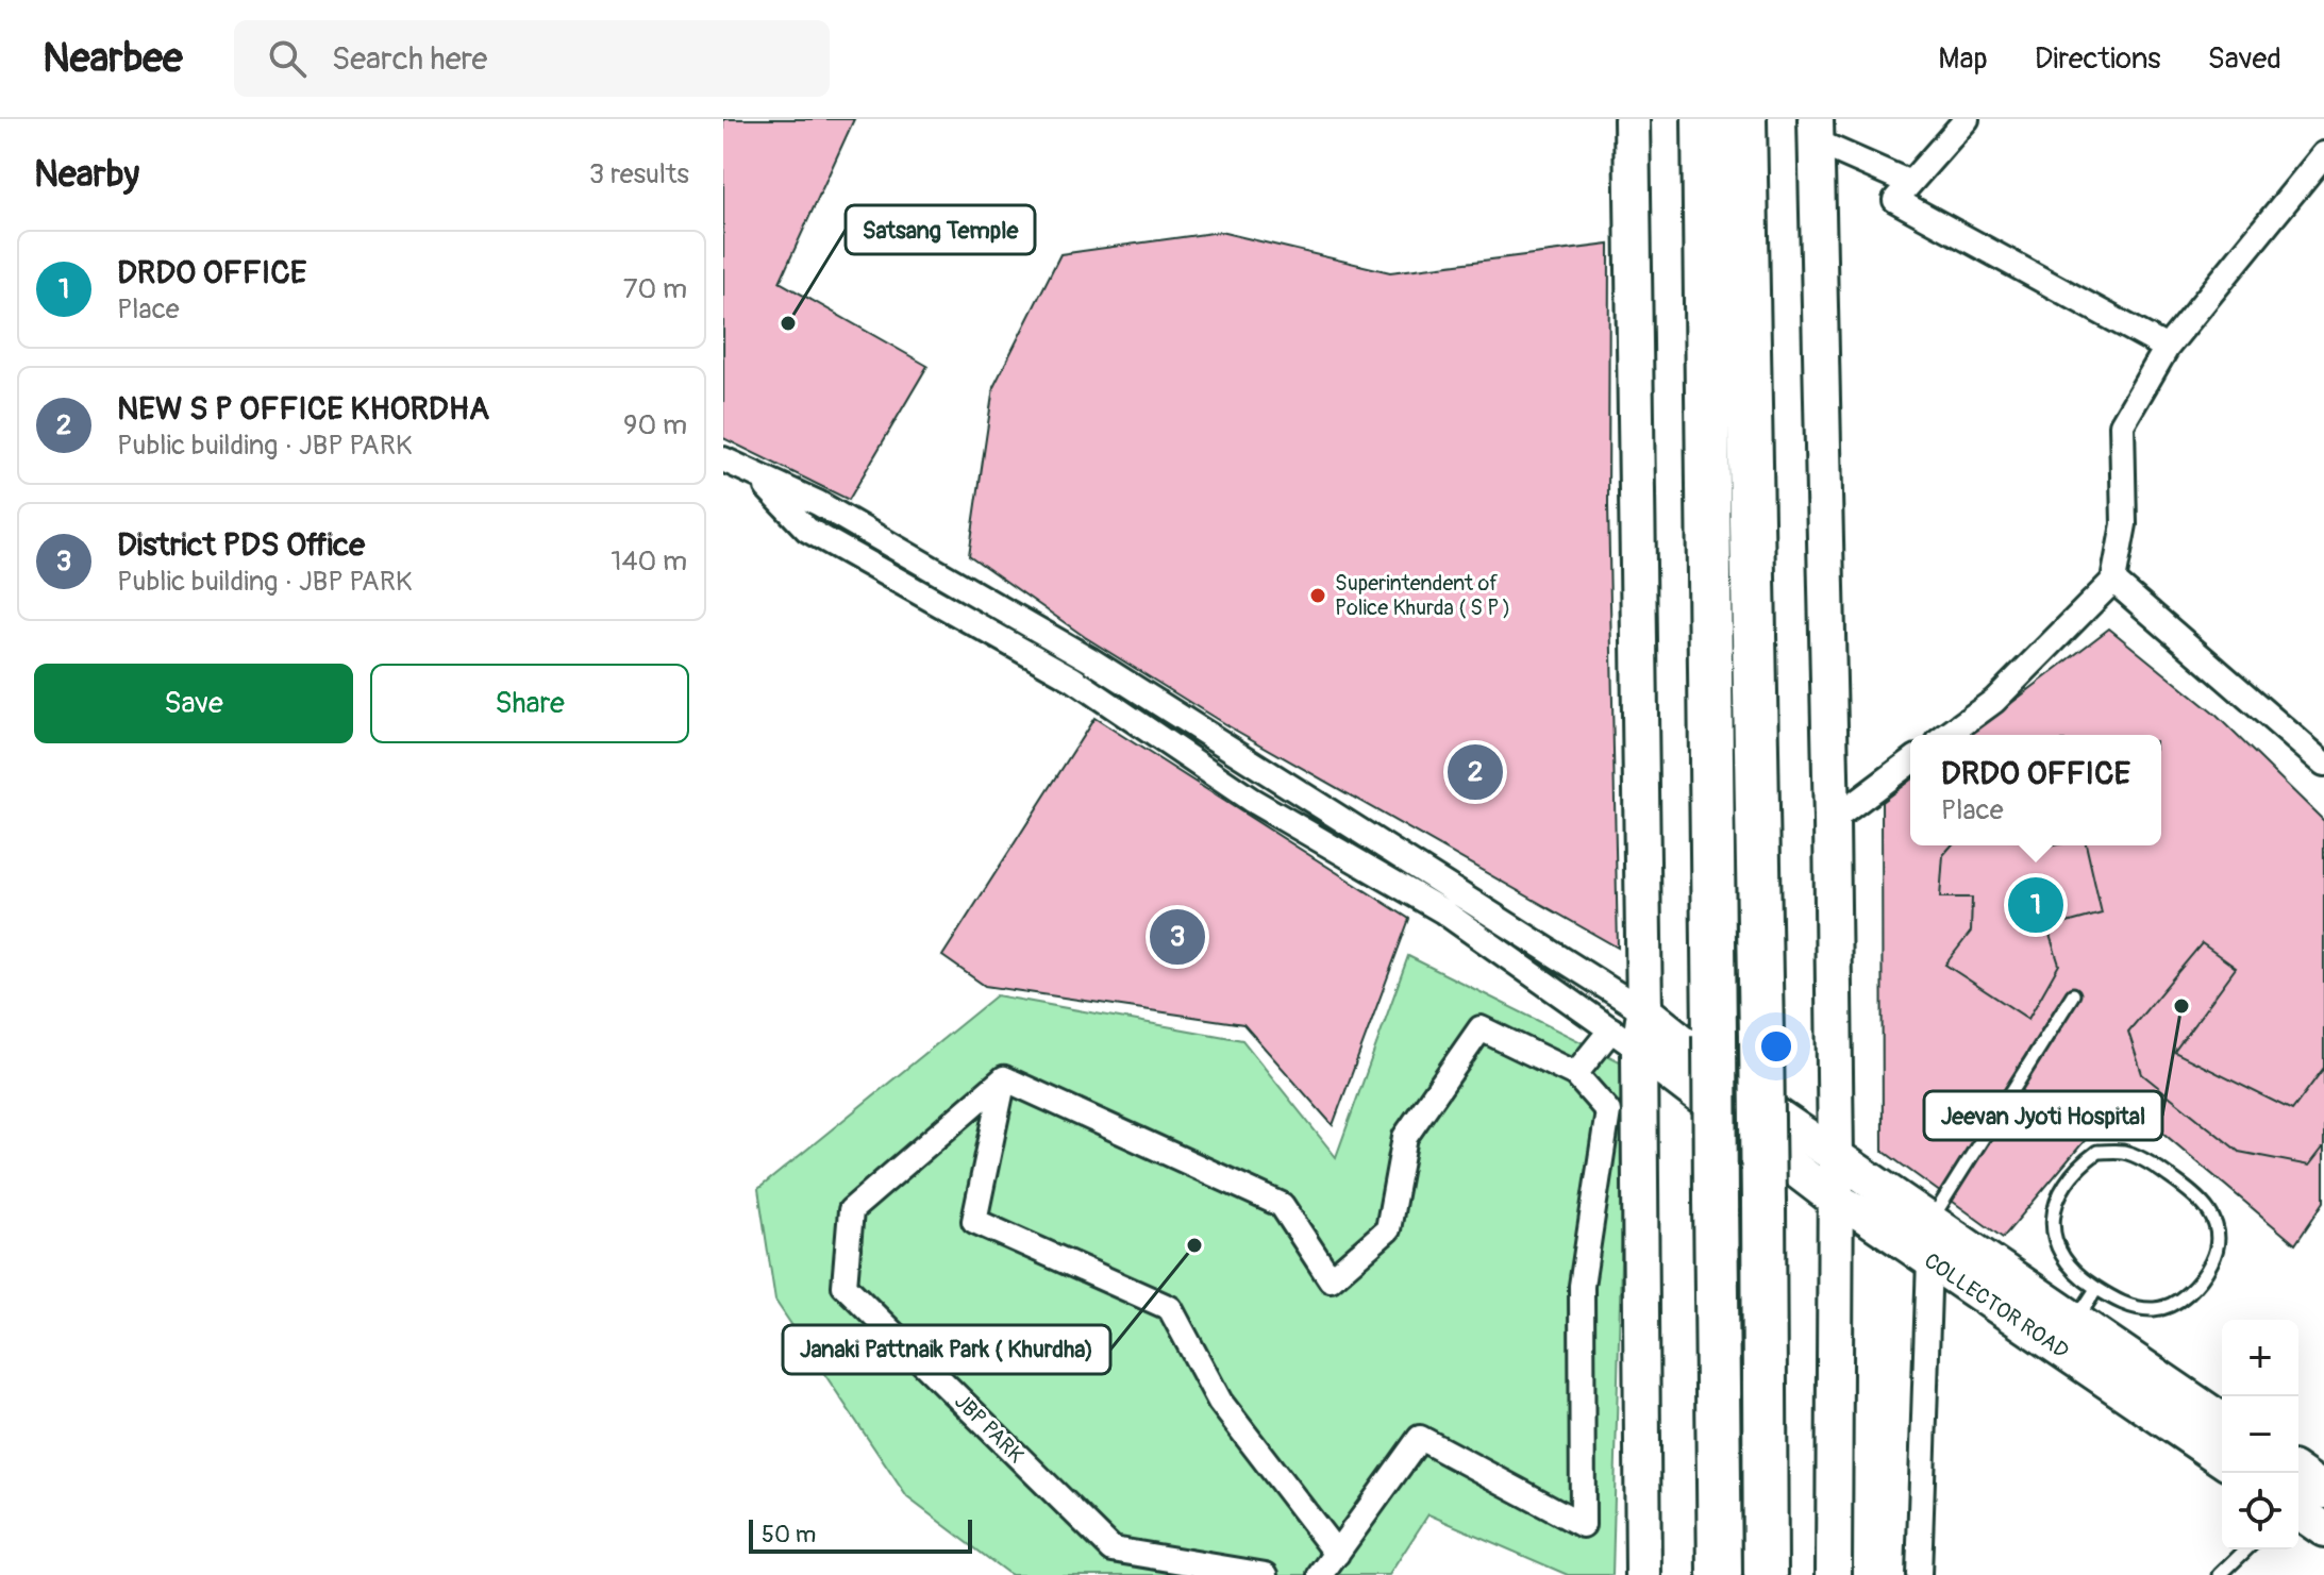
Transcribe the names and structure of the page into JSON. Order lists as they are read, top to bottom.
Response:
{
  "streets": {
    "main road": ["COLLECTOR ROAD"],
    "street": ["JBP PARK"]
  },
  "places": [
    "Satsang Temple",
    "Superintendent of Police Khurda ( S P )",
    "Jeevan Jyoti Hospital",
    "Janaki Pattnaik Park ( Khurdha)"
  ],
  "scale_bar": "50 m",
  "page": {
    "header": "Nearbee",
    "search": "Search here",
    "nav": ["Map", "Directions", "Saved"],
    "heading": ["Nearby", "3 results"],
    "list": [
      {
        "mark": "1",
        "name": "DRDO OFFICE",
        "note": "Place",
        "value": "70 m"
      },
      {
        "mark": "2",
        "name": "NEW S P OFFICE KHORDHA",
        "note": "Public building · JBP PARK",
        "value": "90 m"
      },
      {
        "mark": "3",
        "name": "District PDS Office",
        "note": "Public building · JBP PARK",
        "value": "140 m"
      }
    ],
    "buttons": ["Save", "Share"],
    "popup": ["DRDO OFFICE", "Place"],
    "pins": ["2", "1", "3"],
    "map_buttons": ["+", "−"],
    "scale": "50 m"
  }
}
